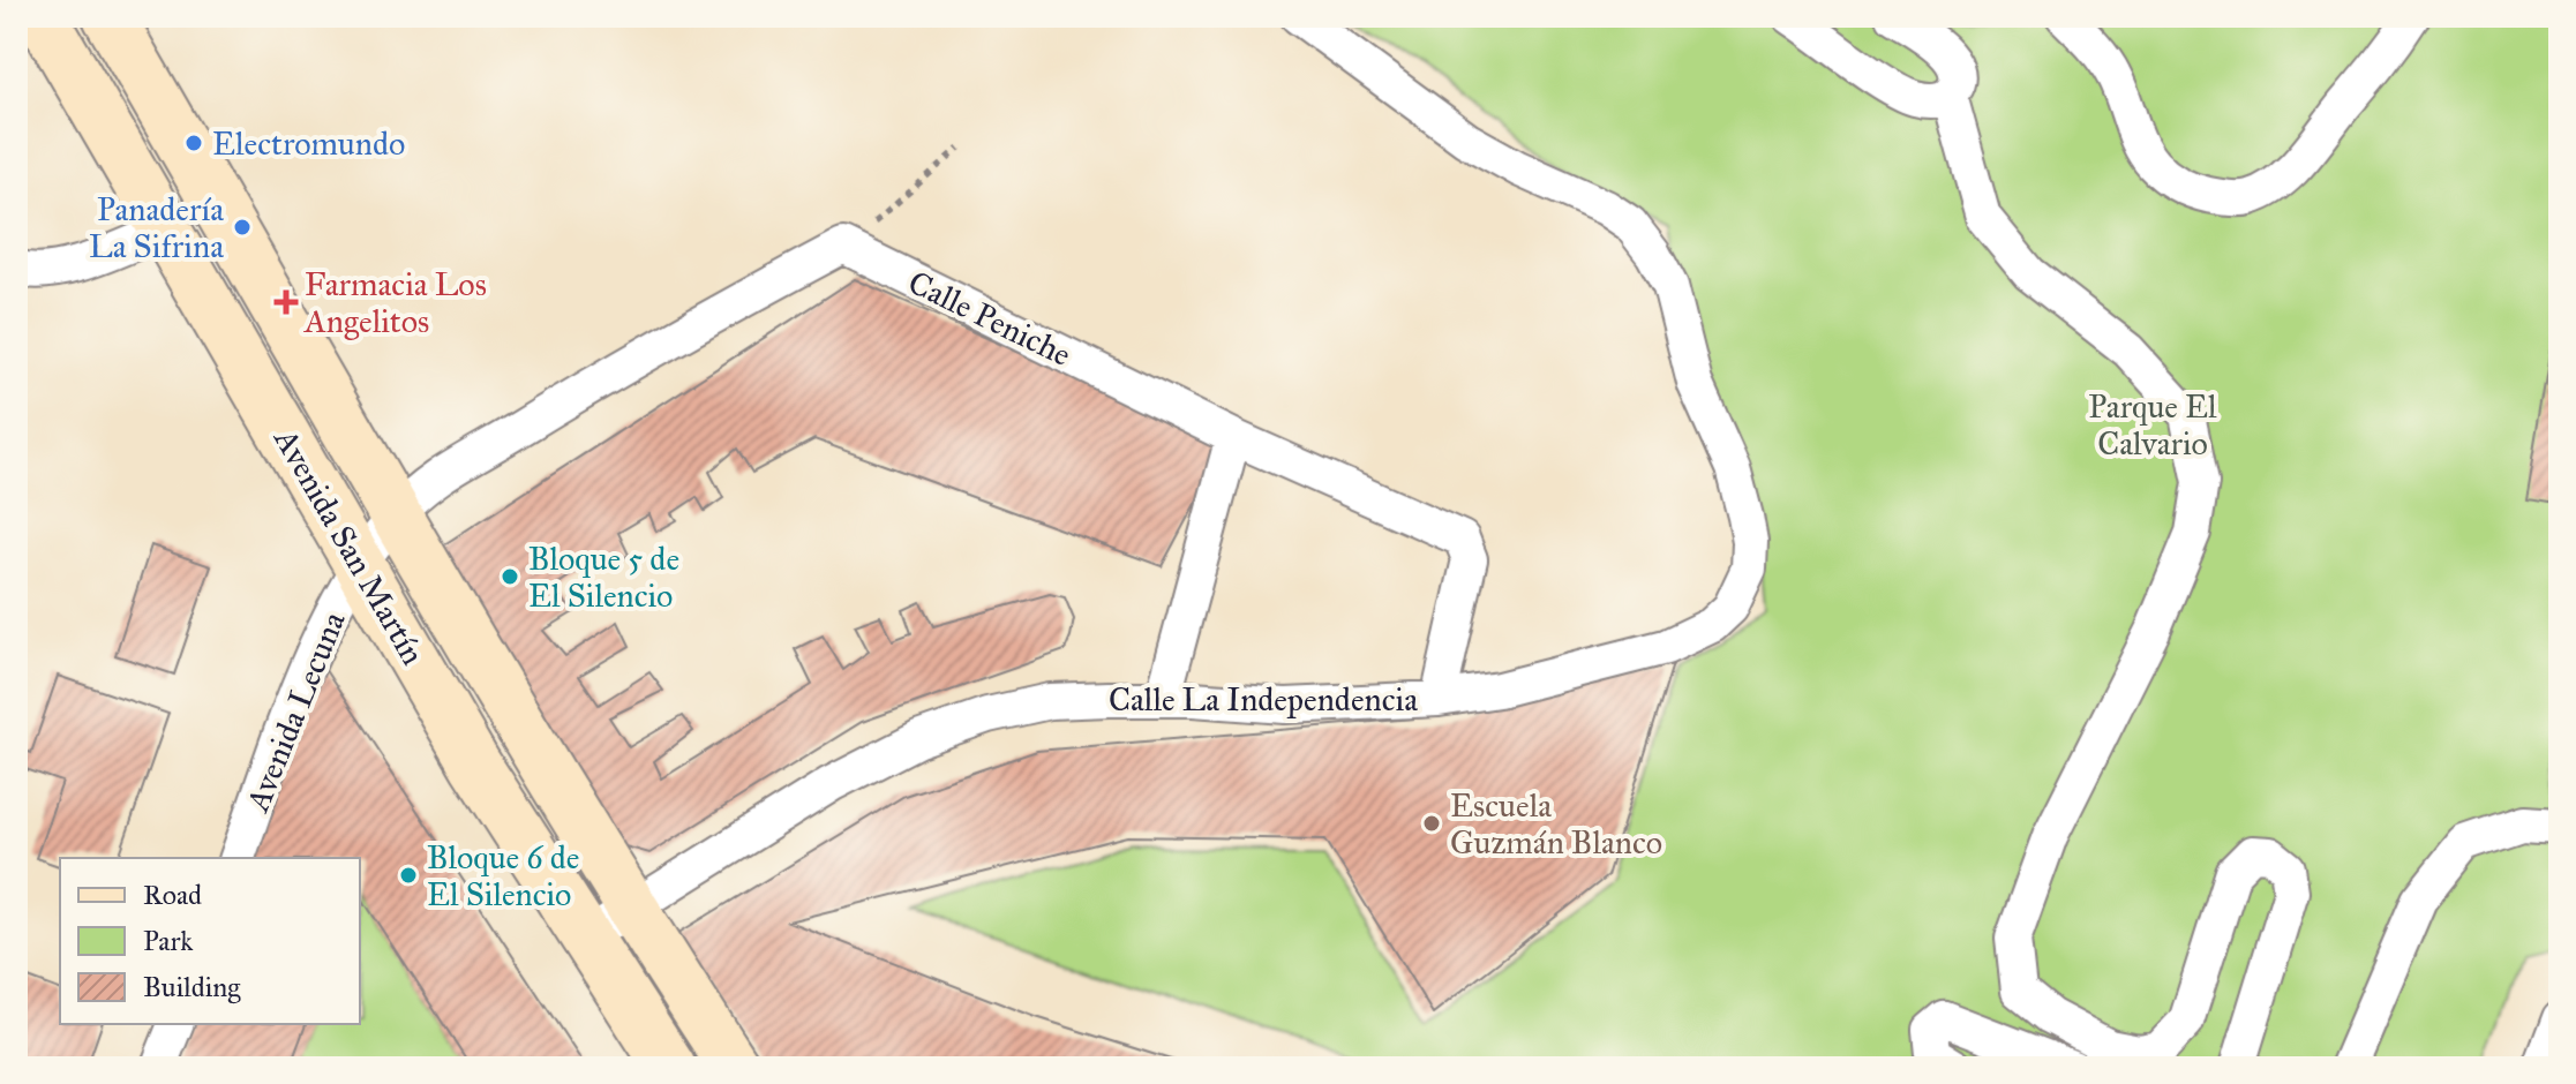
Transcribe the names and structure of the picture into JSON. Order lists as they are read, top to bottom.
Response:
{
  "streets": {
    "main road": ["Avenida San Martín"],
    "street": ["Calle Peniche", "Calle La Independencia", "Avenida Lecuna"]
  },
  "crossings": [
    ["Calle Peniche", "Calle La Independencia"],
    ["Avenida San Martín", "Calle La Independencia"],
    ["Avenida San Martín", "Avenida Lecuna"]
  ],
  "parks": ["Parque El Calvario"],
  "places": {
    "other": [
      "Electromundo",
      "Panadería La Sifrina",
      "Bloque 5 de El Silencio",
      "Escuela Guzmán Blanco",
      "Bloque 6 de El Silencio"
    ],
    "health": ["Farmacia Los Angelitos"]
  },
  "legend": ["Road", "Park", "Building"]
}
